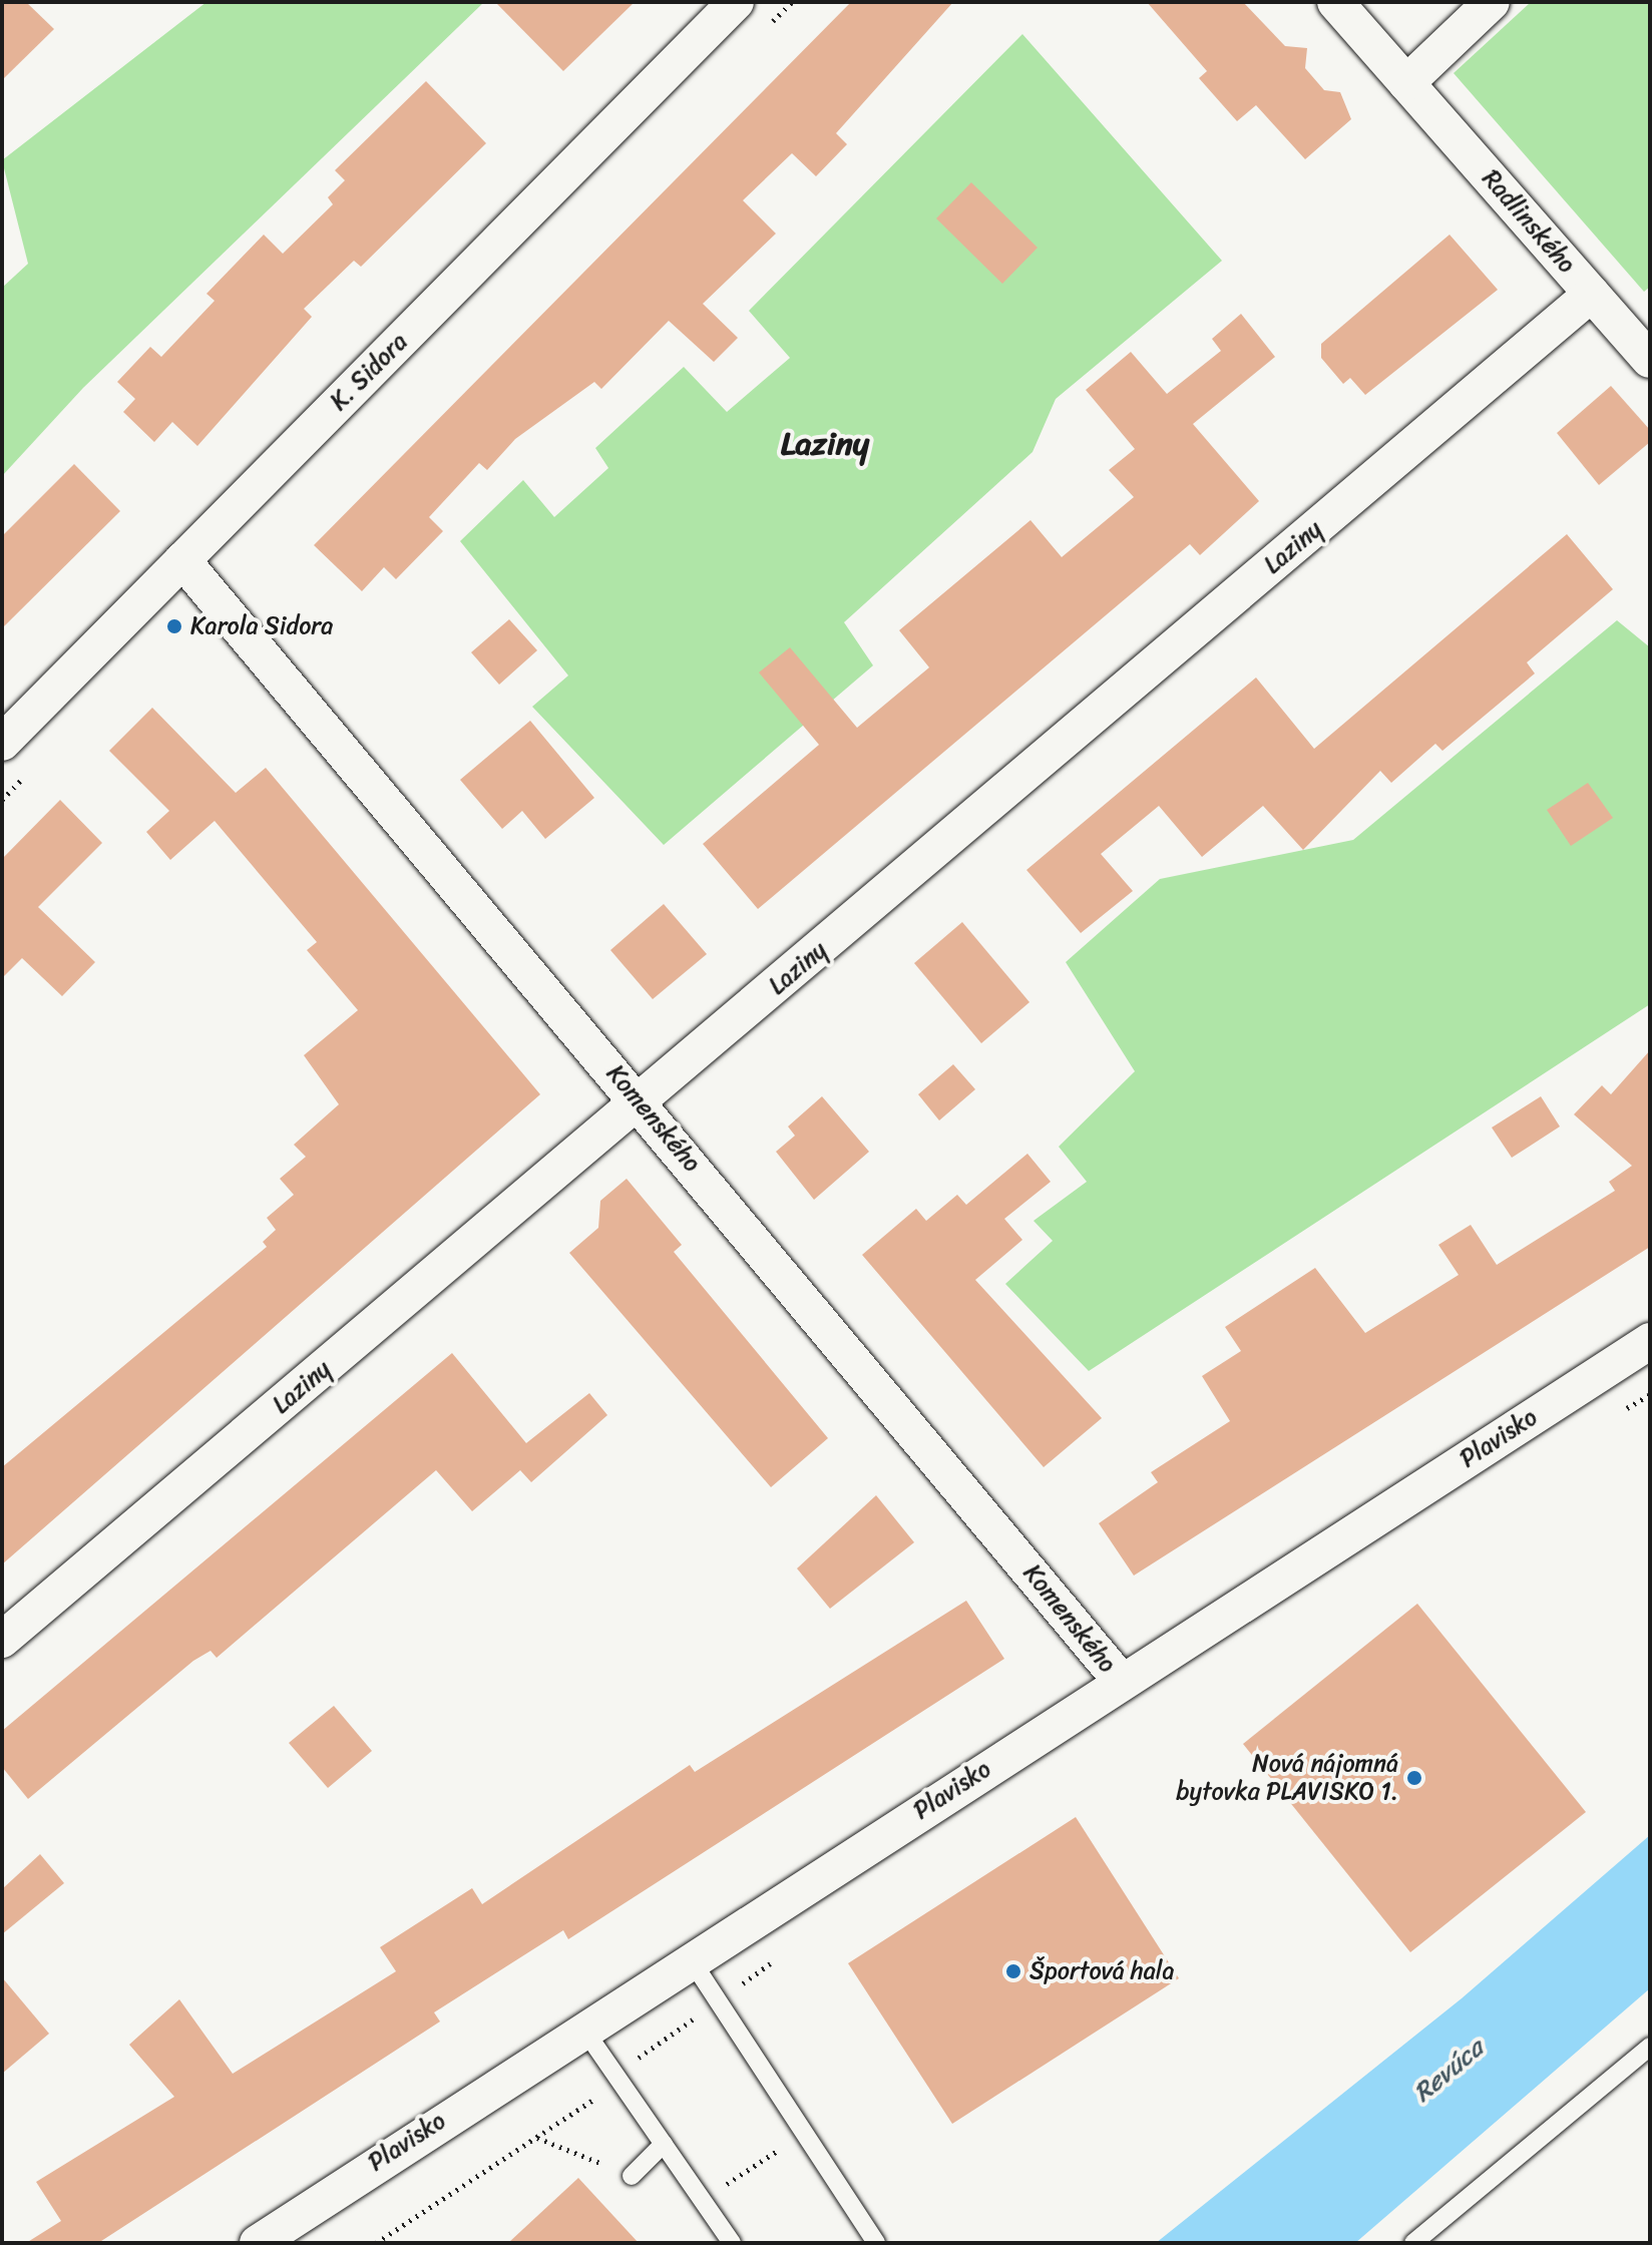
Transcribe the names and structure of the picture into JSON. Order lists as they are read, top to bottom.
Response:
{
  "streets": {
    "street": [
      "Radlinského",
      "K. Sidora",
      "Laziny",
      "Komenského",
      "Plavisko"
    ]
  },
  "crossings": [
    ["Radlinského", "Laziny"],
    ["K. Sidora", "Komenského"],
    ["Laziny", "Komenského"],
    ["Komenského", "Plavisko"]
  ],
  "districts": ["Laziny"],
  "water": ["Revúca"],
  "places": ["Karola Sidora", "Nová nájomná bytovka PLAVISKO 1.", "Športová hala"]
}
